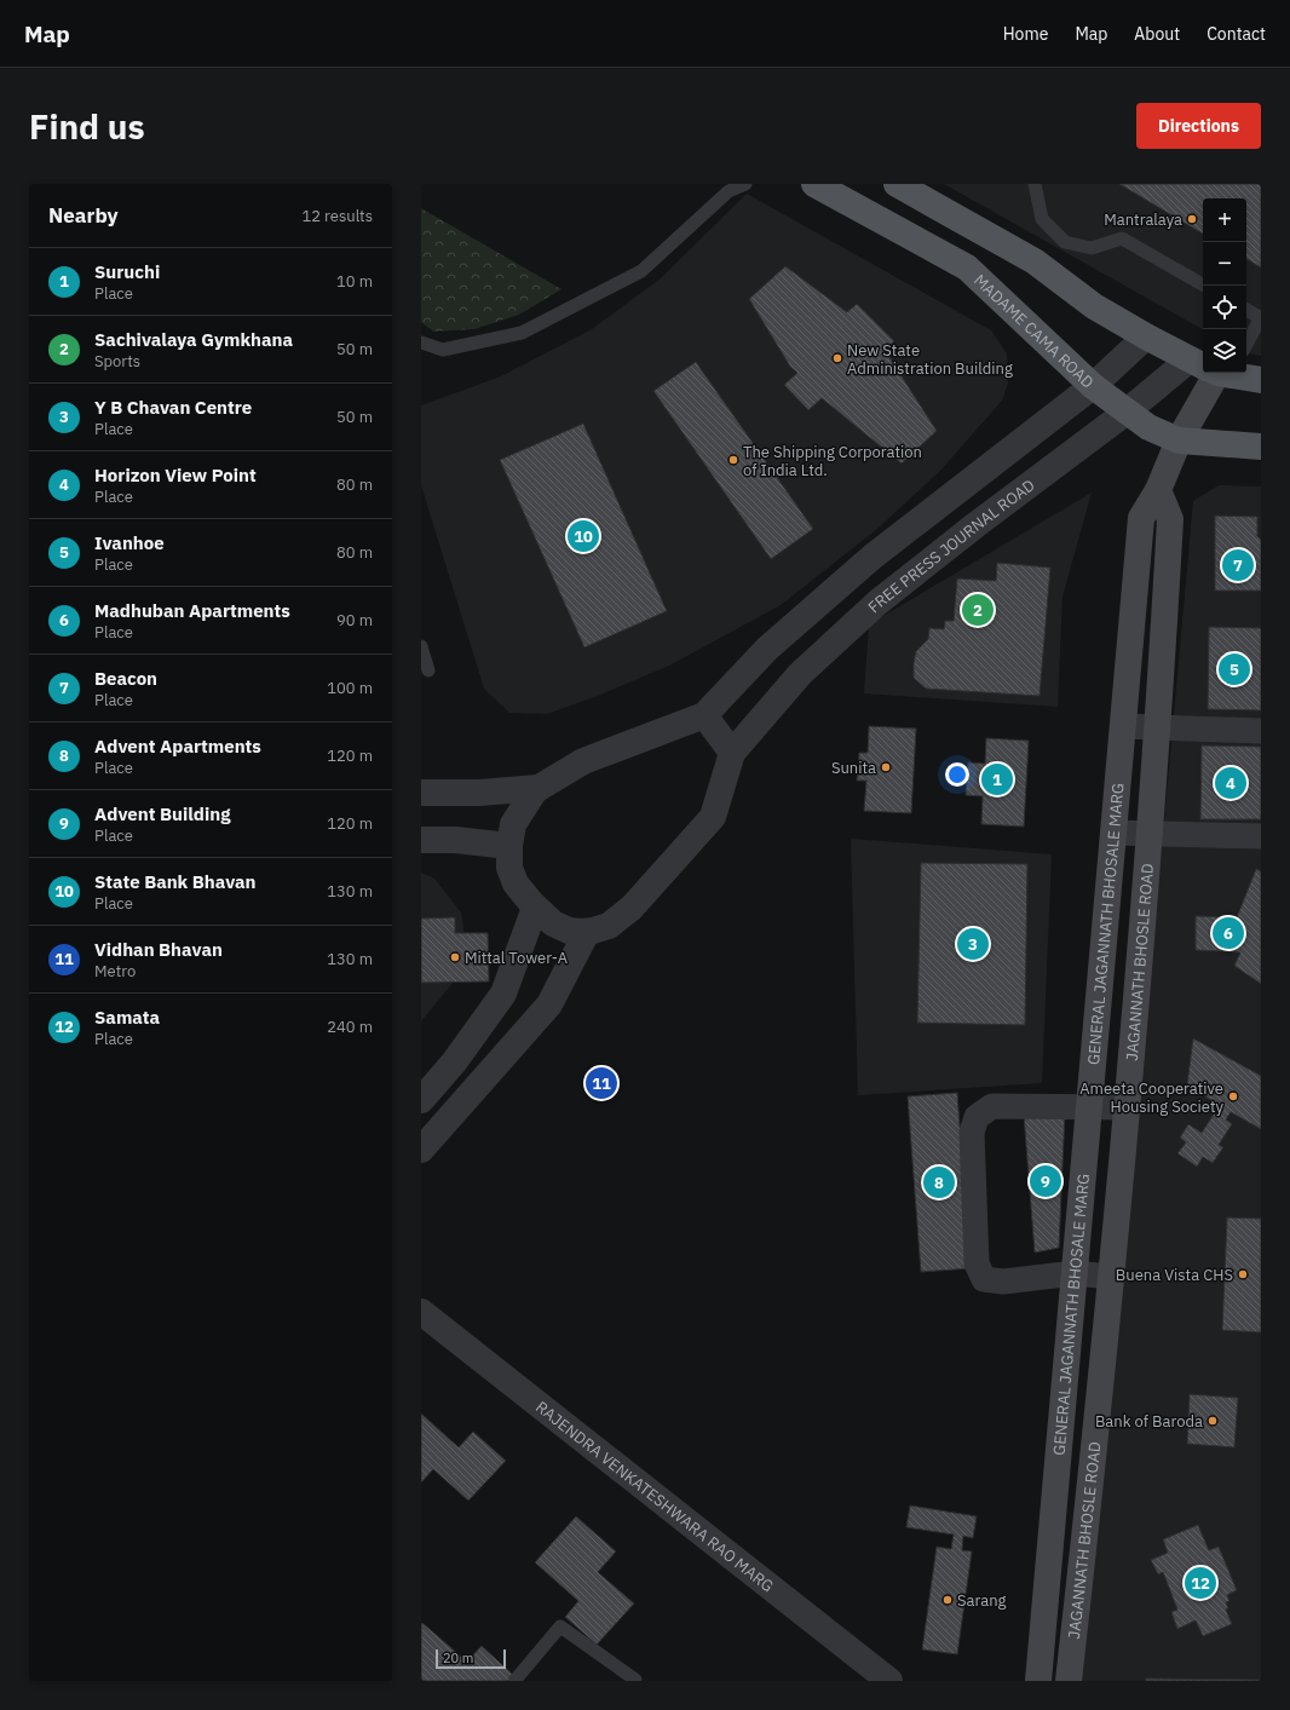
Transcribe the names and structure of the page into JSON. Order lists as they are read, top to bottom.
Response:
{
  "streets": {
    "main road": ["MADAME CAMA ROAD", "GENERAL JAGANNATH BHOSALE MARG", "JAGANNATH BHOSLE ROAD"],
    "street": ["FREE PRESS JOURNAL ROAD", "RAJENDRA VENKATESHWARA RAO MARG"]
  },
  "crossings": [
    ["MADAME CAMA ROAD", "FREE PRESS JOURNAL ROAD"],
    ["GENERAL JAGANNATH BHOSALE MARG", "JAGANNATH BHOSLE ROAD"]
  ],
  "places": [
    "Mantralaya",
    "New State Administration Building",
    "The Shipping Corporation of India Ltd.",
    "Sunita",
    "Mittal Tower-A",
    "Ameeta Cooperative Housing Society",
    "Buena Vista CHS",
    "Bank of Baroda",
    "Sarang"
  ],
  "scale_bar": "20 m",
  "page": {
    "header": "Map",
    "nav": [
      "Home",
      "Map",
      "About",
      "Contact"
    ],
    "buttons": "Directions",
    "title": "Find us",
    "heading": ["Nearby", "12 results"],
    "map_buttons": ["+", "−"],
    "list": [
      {
        "mark": "1",
        "name": "Suruchi",
        "note": "Place",
        "value": "10 m"
      },
      {
        "mark": "2",
        "name": "Sachivalaya Gymkhana",
        "note": "Sports",
        "value": "50 m"
      },
      {
        "mark": "3",
        "name": "Y B Chavan Centre",
        "note": "Place",
        "value": "50 m"
      },
      {
        "mark": "4",
        "name": "Horizon View Point",
        "note": "Place",
        "value": "80 m"
      },
      {
        "mark": "5",
        "name": "Ivanhoe",
        "note": "Place",
        "value": "80 m"
      },
      {
        "mark": "6",
        "name": "Madhuban Apartments",
        "note": "Place",
        "value": "90 m"
      },
      {
        "mark": "7",
        "name": "Beacon",
        "note": "Place",
        "value": "100 m"
      },
      {
        "mark": "8",
        "name": "Advent Apartments",
        "note": "Place",
        "value": "120 m"
      },
      {
        "mark": "9",
        "name": "Advent Building",
        "note": "Place",
        "value": "120 m"
      },
      {
        "mark": "10",
        "name": "State Bank Bhavan",
        "note": "Place",
        "value": "130 m"
      },
      {
        "mark": "11",
        "name": "Vidhan Bhavan",
        "note": "Metro",
        "value": "130 m"
      },
      {
        "mark": "12",
        "name": "Samata",
        "note": "Place",
        "value": "240 m"
      }
    ],
    "pins": [
      "10",
      "7",
      "2",
      "5",
      "1",
      "4",
      "6",
      "3",
      "11",
      "9",
      "8",
      "12"
    ],
    "scale": "20 m"
  }
}
